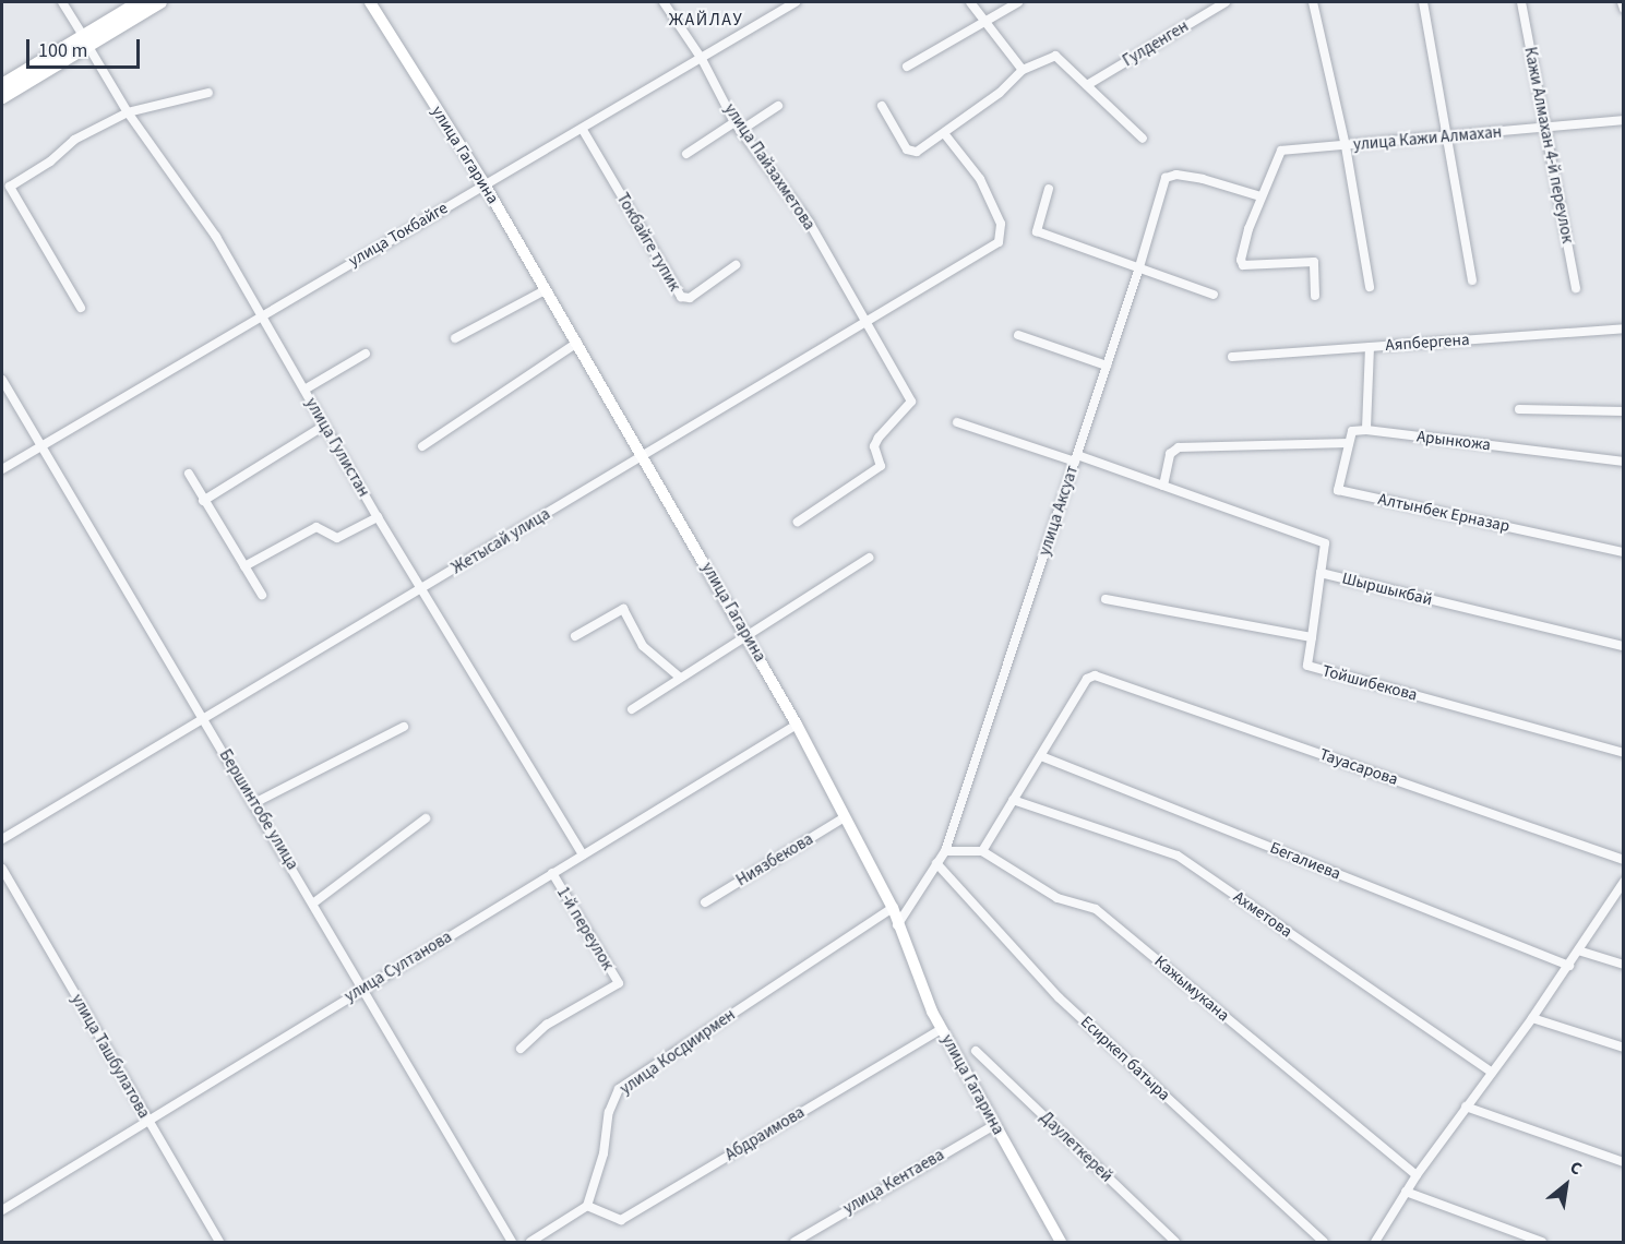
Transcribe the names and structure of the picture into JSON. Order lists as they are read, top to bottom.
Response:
{
  "streets": {
    "main road": ["улица Гагарина"],
    "street": [
      "Гулденген",
      "улица Кажи Алмахан",
      "Кажи Алмахан 4-й переулок",
      "улица Пайзахметова",
      "улица Токбайге",
      "Токбайге тупик",
      "Аяпбергена",
      "Арынкожа",
      "улица Гулистан",
      "улица Аксуат",
      "Алтынбек Ерназар",
      "Жетысай улица",
      "Шыршыкбай",
      "Тойшибекова",
      "Тауасарова",
      "Бершинтобе улица",
      "Ниязбекова",
      "Бегалиева",
      "Ахметова",
      "1-й переулок",
      "улица Султанова",
      "Кажымукана",
      "улица Косдиирмен",
      "улица Ташбулатова",
      "Есиркеп батыра",
      "Абдраимова",
      "Даулеткерей",
      "улица Кентаева"
    ]
  },
  "crossings": [
    ["улица Кажи Алмахан", "Кажи Алмахан 4-й переулок"],
    ["улица Кажи Алмахан", "улица Аксуат"],
    ["улица Гагарина", "улица Токбайге"],
    ["улица Гагарина", "улица Аксуат"],
    ["улица Гагарина", "Жетысай улица"],
    ["улица Гагарина", "Ниязбекова"],
    ["улица Гагарина", "улица Султанова"],
    ["улица Гагарина", "улица Косдиирмен"],
    ["улица Гагарина", "Абдраимова"],
    ["улица Гагарина", "улица Кентаева"],
    ["улица Пайзахметова", "улица Токбайге"],
    ["улица Пайзахметова", "Жетысай улица"],
    ["улица Токбайге", "Токбайге тупик"],
    ["улица Токбайге", "улица Гулистан"],
    ["улица Токбайге", "Бершинтобе улица"],
    ["улица Гулистан", "Жетысай улица"],
    ["улица Гулистан", "улица Султанова"],
    ["улица Аксуат", "Шыршыкбай"],
    ["улица Аксуат", "Есиркеп батыра"],
    ["Жетысай улица", "Бершинтобе улица"],
    ["Тауасарова", "Бегалиева"],
    ["Бершинтобе улица", "улица Султанова"],
    ["1-й переулок", "улица Султанова"],
    ["улица Султанова", "улица Ташбулатова"],
    ["улица Косдиирмен", "Абдраимова"]
  ],
  "districts": ["ЖАЙЛАУ"],
  "scale_bar": "100 m",
  "north": "top right"
}
